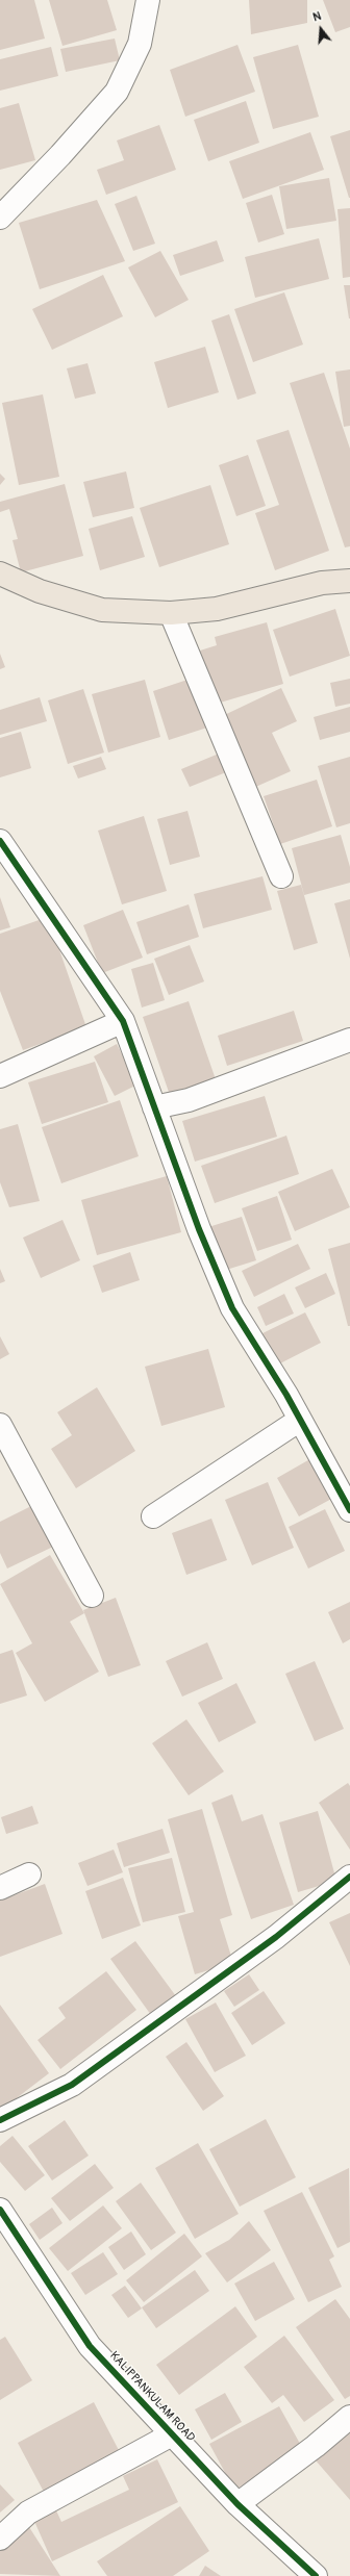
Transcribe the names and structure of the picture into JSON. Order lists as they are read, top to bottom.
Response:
{
  "streets": {
    "street": ["KALIPPANKULAM ROAD"]
  },
  "north": "top"
}
